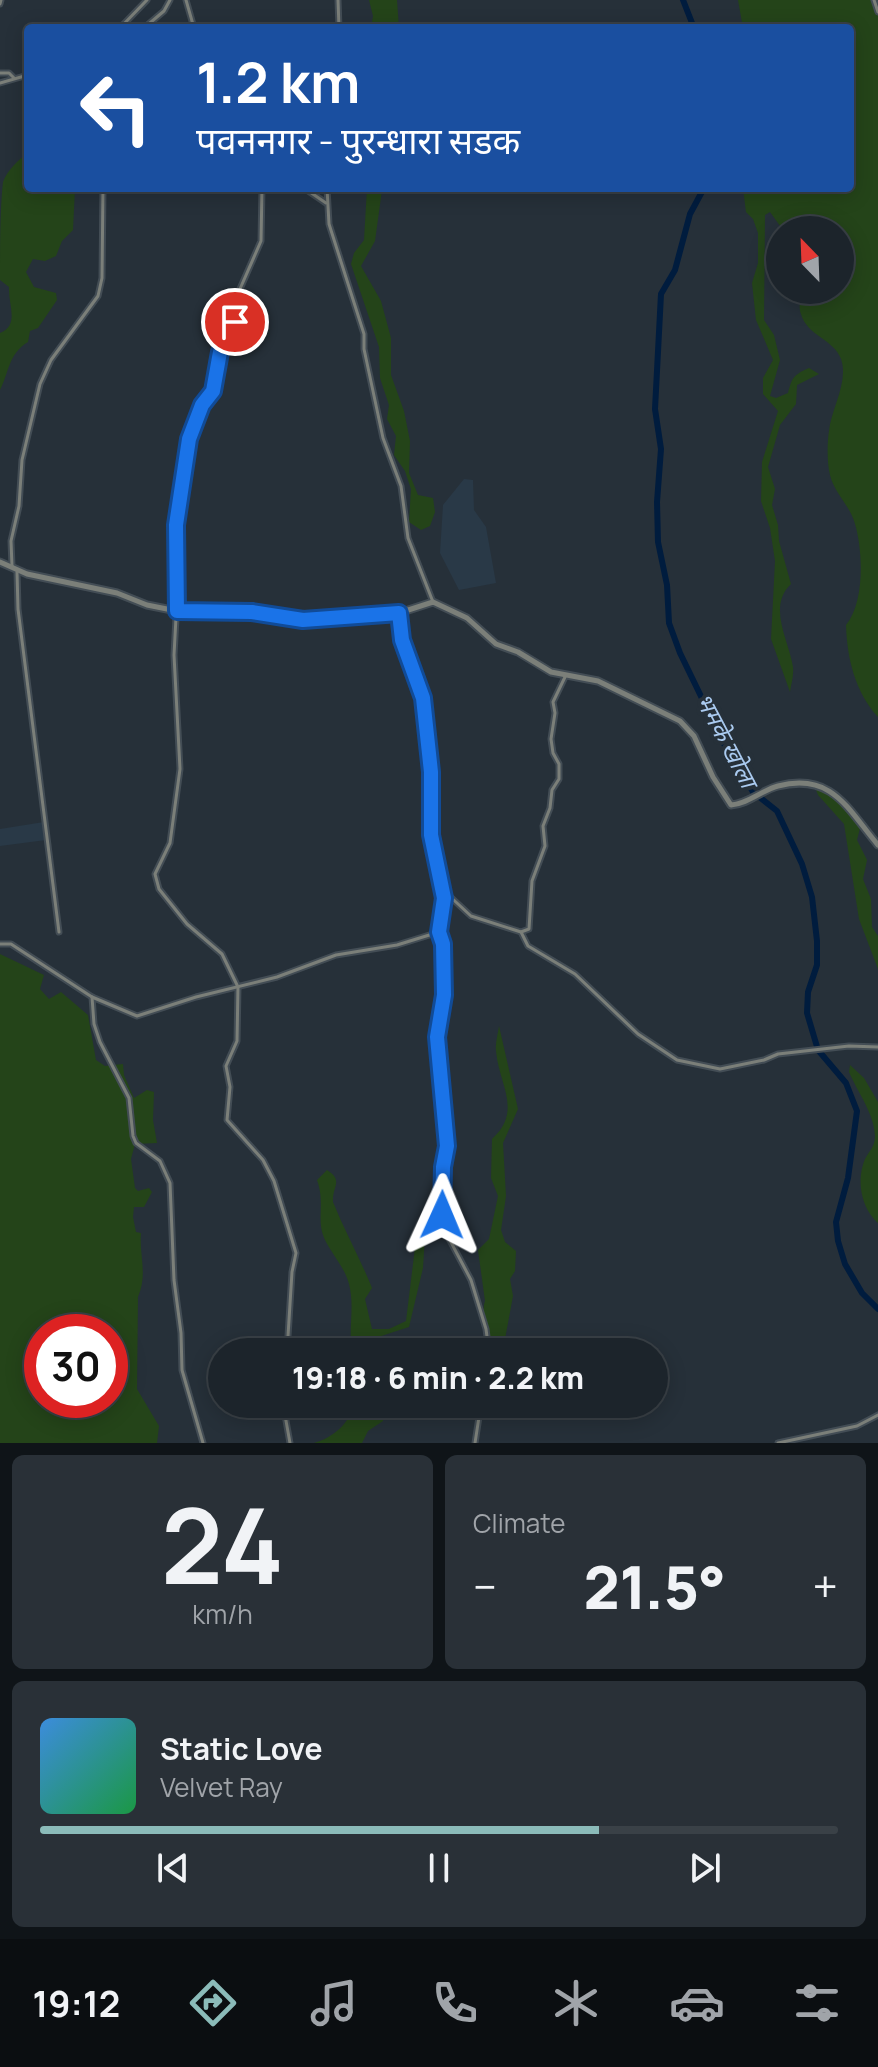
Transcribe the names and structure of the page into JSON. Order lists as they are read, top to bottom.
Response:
{
  "water": ["भमके खोला"],
  "north": "top left",
  "page": {
    "turn": ["1.2 km", "पवननगर - पुरन्धारा सडक"],
    "limit": "30",
    "trip": "19:18 · 6 min · 2.2 km",
    "tile": [
      ["24", "km/h"],
      "Climate"
    ],
    "heat": ["−", "21.5°", "+"],
    "song": ["Static Love", "Velvet Ray"],
    "tabs": "19:12"
  }
}
